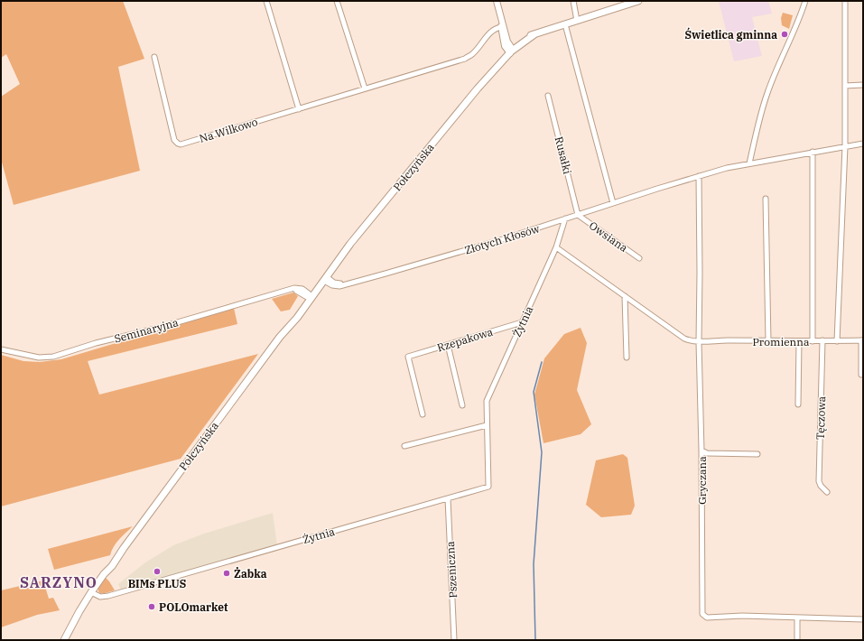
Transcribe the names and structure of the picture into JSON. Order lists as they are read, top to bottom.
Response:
{
  "streets": {
    "main road": ["Połczyńska"],
    "street": [
      "Na Wilkowo",
      "Rusałki",
      "Owsiana",
      "Złotych Kłosów",
      "Żytnia",
      "Seminaryjna",
      "Rzepakowa",
      "Promienna",
      "Tęczowa",
      "Gryczana",
      "Pszeniczna"
    ]
  },
  "crossings": [
    ["Rusałki", "Owsiana"],
    ["Rusałki", "Złotych Kłosów"],
    ["Połczyńska", "Złotych Kłosów"],
    ["Połczyńska", "Żytnia"],
    ["Połczyńska", "Seminaryjna"],
    ["Owsiana", "Złotych Kłosów"],
    ["Złotych Kłosów", "Żytnia"],
    ["Złotych Kłosów", "Gryczana"],
    ["Żytnia", "Rzepakowa"],
    ["Żytnia", "Pszeniczna"],
    ["Promienna", "Tęczowa"],
    ["Promienna", "Gryczana"]
  ],
  "districts": ["SARZYNO"],
  "places": [
    "Świetlica gminna",
    "BIMs PLUS",
    "Żabka",
    "POLOmarket"
  ]
}
